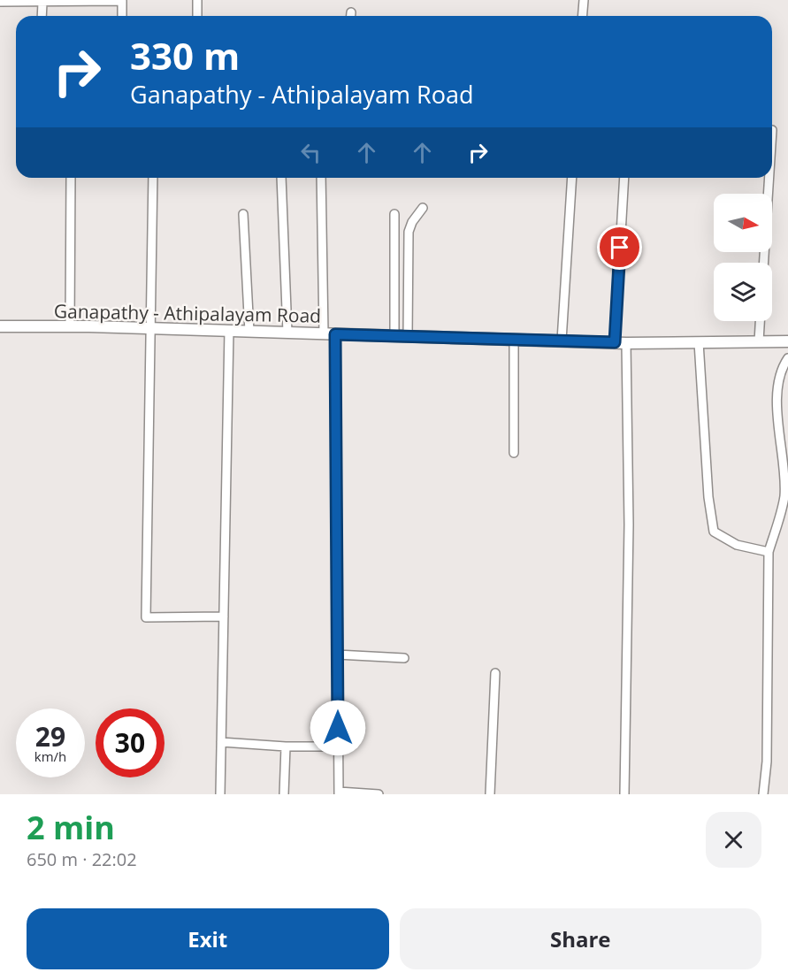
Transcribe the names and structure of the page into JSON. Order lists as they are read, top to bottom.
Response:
{
  "streets": {
    "main road": ["Ganapathy - Athipalayam Road"]
  },
  "north": "right",
  "page": {
    "turn": ["330 m", "Ganapathy - Athipalayam Road"],
    "speed": "29 km/h",
    "limit": "30",
    "heading": ["2 min", "650 m · 22:02"],
    "buttons": ["Exit", "Share"]
  }
}
